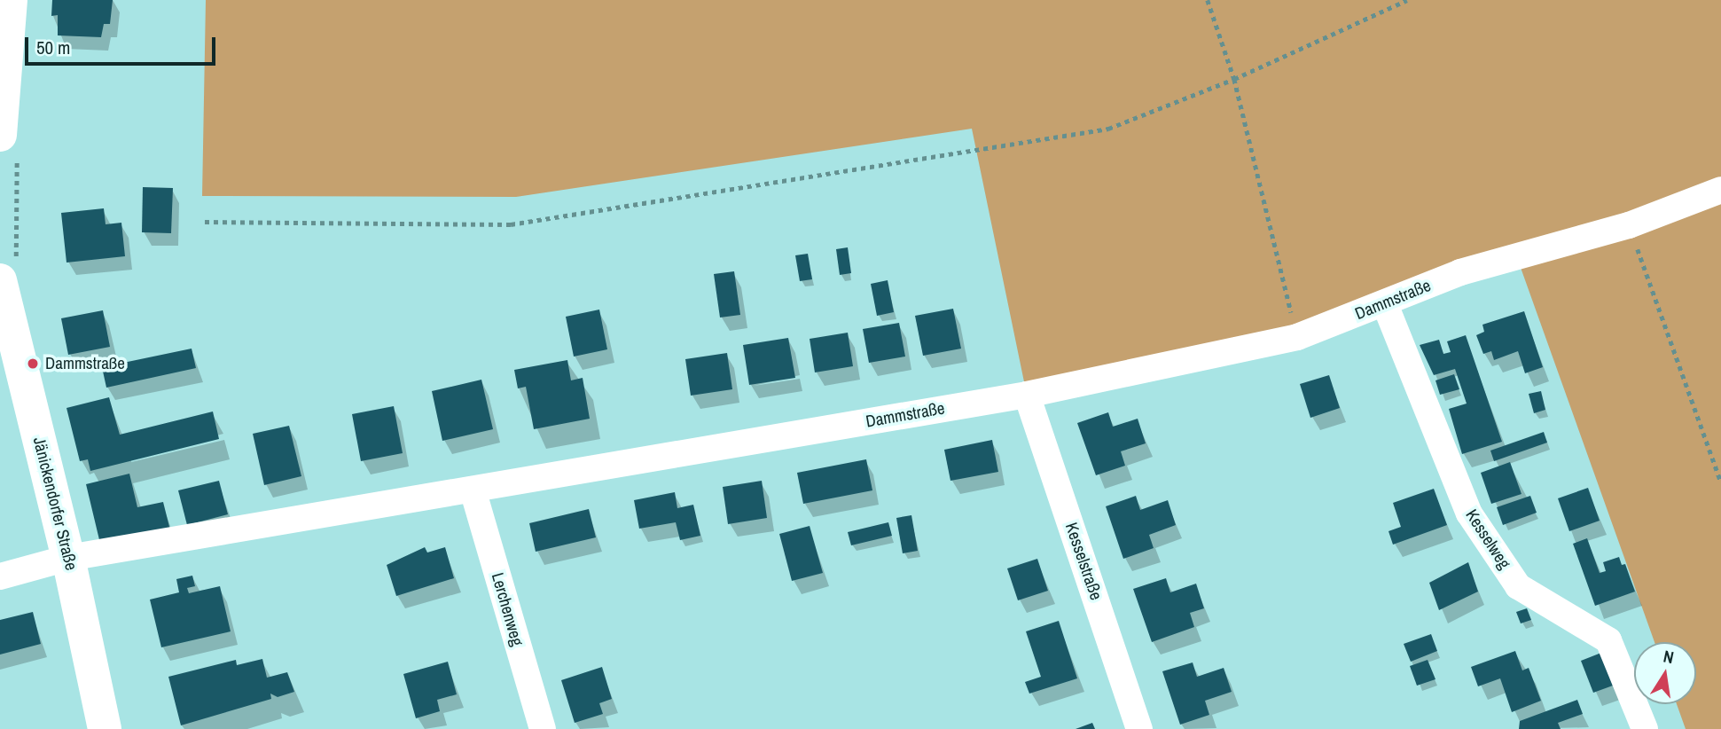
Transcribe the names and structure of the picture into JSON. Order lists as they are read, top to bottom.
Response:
{
  "streets": {
    "main road": ["Jänickendorfer Straße"],
    "street": [
      "Dammstraße",
      "Kesselweg",
      "Kesselstraße",
      "Lerchenweg"
    ]
  },
  "crossings": [
    ["Dammstraße", "Jänickendorfer Straße"],
    ["Dammstraße", "Kesselweg"],
    ["Dammstraße", "Kesselstraße"],
    ["Dammstraße", "Lerchenweg"]
  ],
  "places": ["Dammstraße"],
  "scale_bar": "50 m",
  "north": "top"
}
